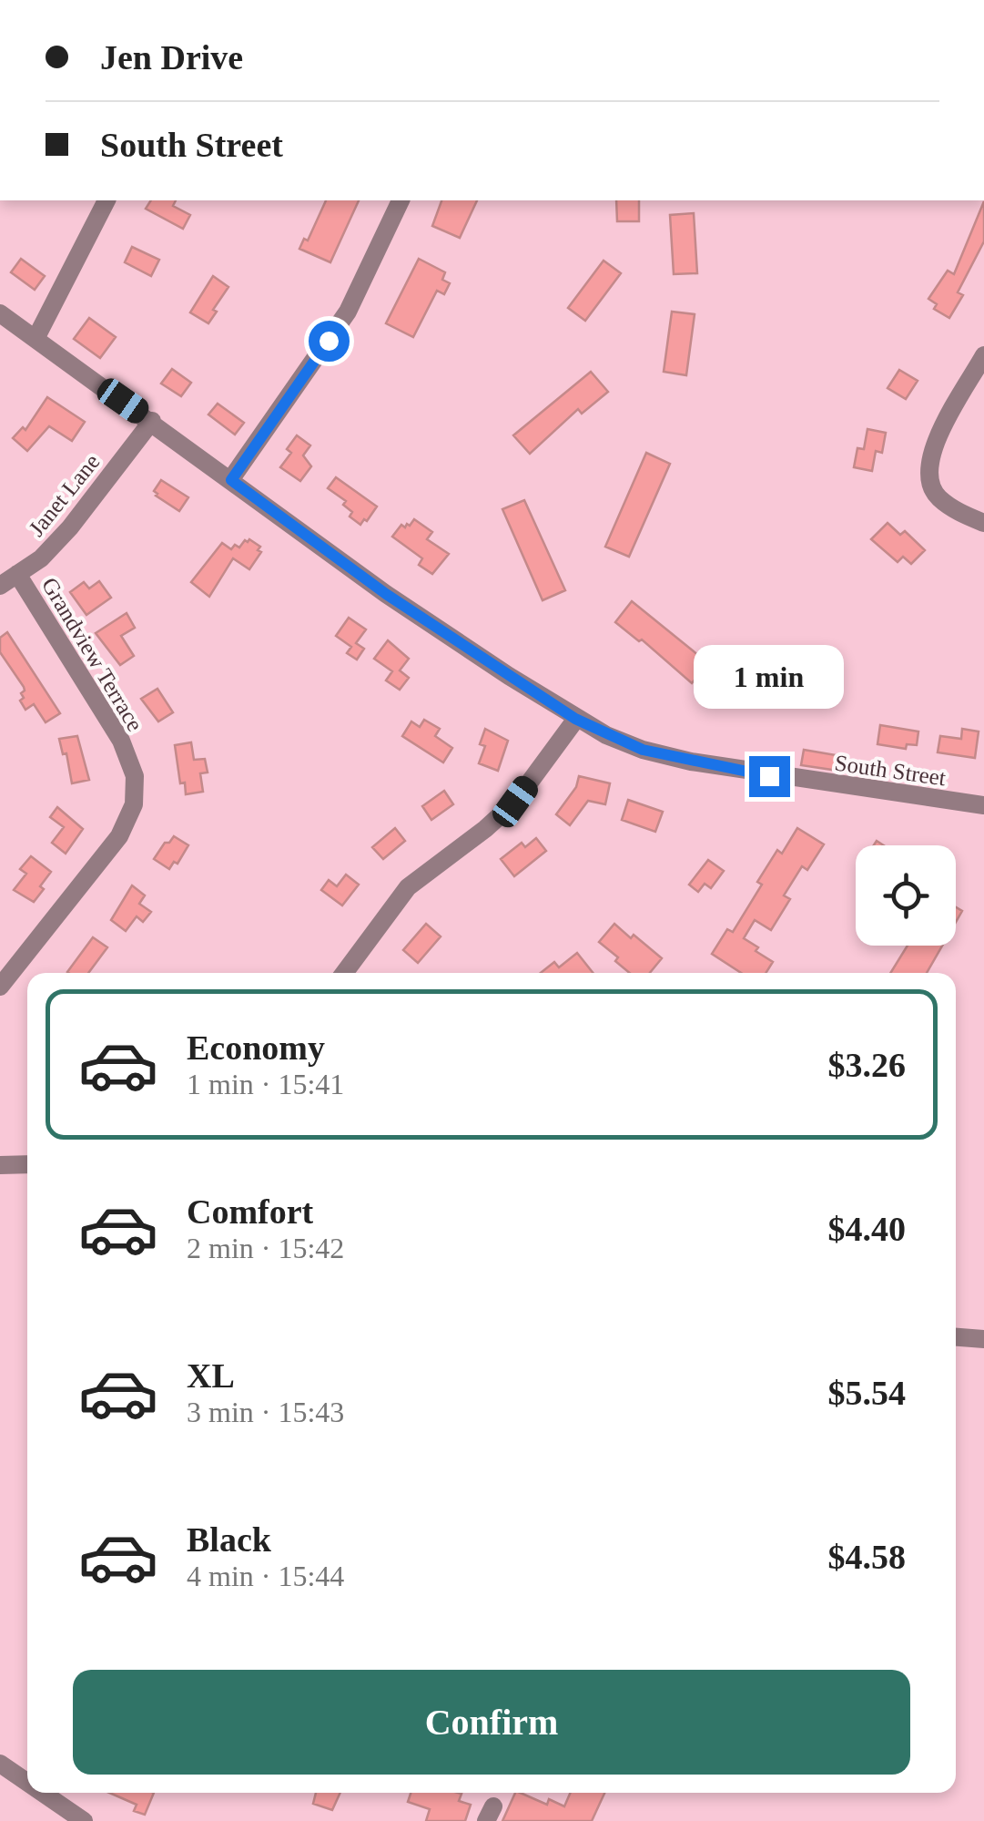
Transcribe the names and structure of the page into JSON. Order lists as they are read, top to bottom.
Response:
{
  "streets": {
    "street": ["Janet Lane", "Grandview Terrace", "South Street"]
  },
  "crossings": [
    ["Janet Lane", "Grandview Terrace"],
    ["Janet Lane", "South Street"]
  ],
  "page": {
    "banner": ["Jen Drive", "South Street"],
    "bubble": "1 min",
    "list": [
      {
        "name": "Economy",
        "note": "1 min · 15:41",
        "value": "$3.26"
      },
      {
        "name": "Comfort",
        "note": "2 min · 15:42",
        "value": "$4.40"
      },
      {
        "name": "XL",
        "note": "3 min · 15:43",
        "value": "$5.54"
      },
      {
        "name": "Black",
        "note": "4 min · 15:44",
        "value": "$4.58"
      }
    ],
    "buttons": "Confirm"
  }
}
